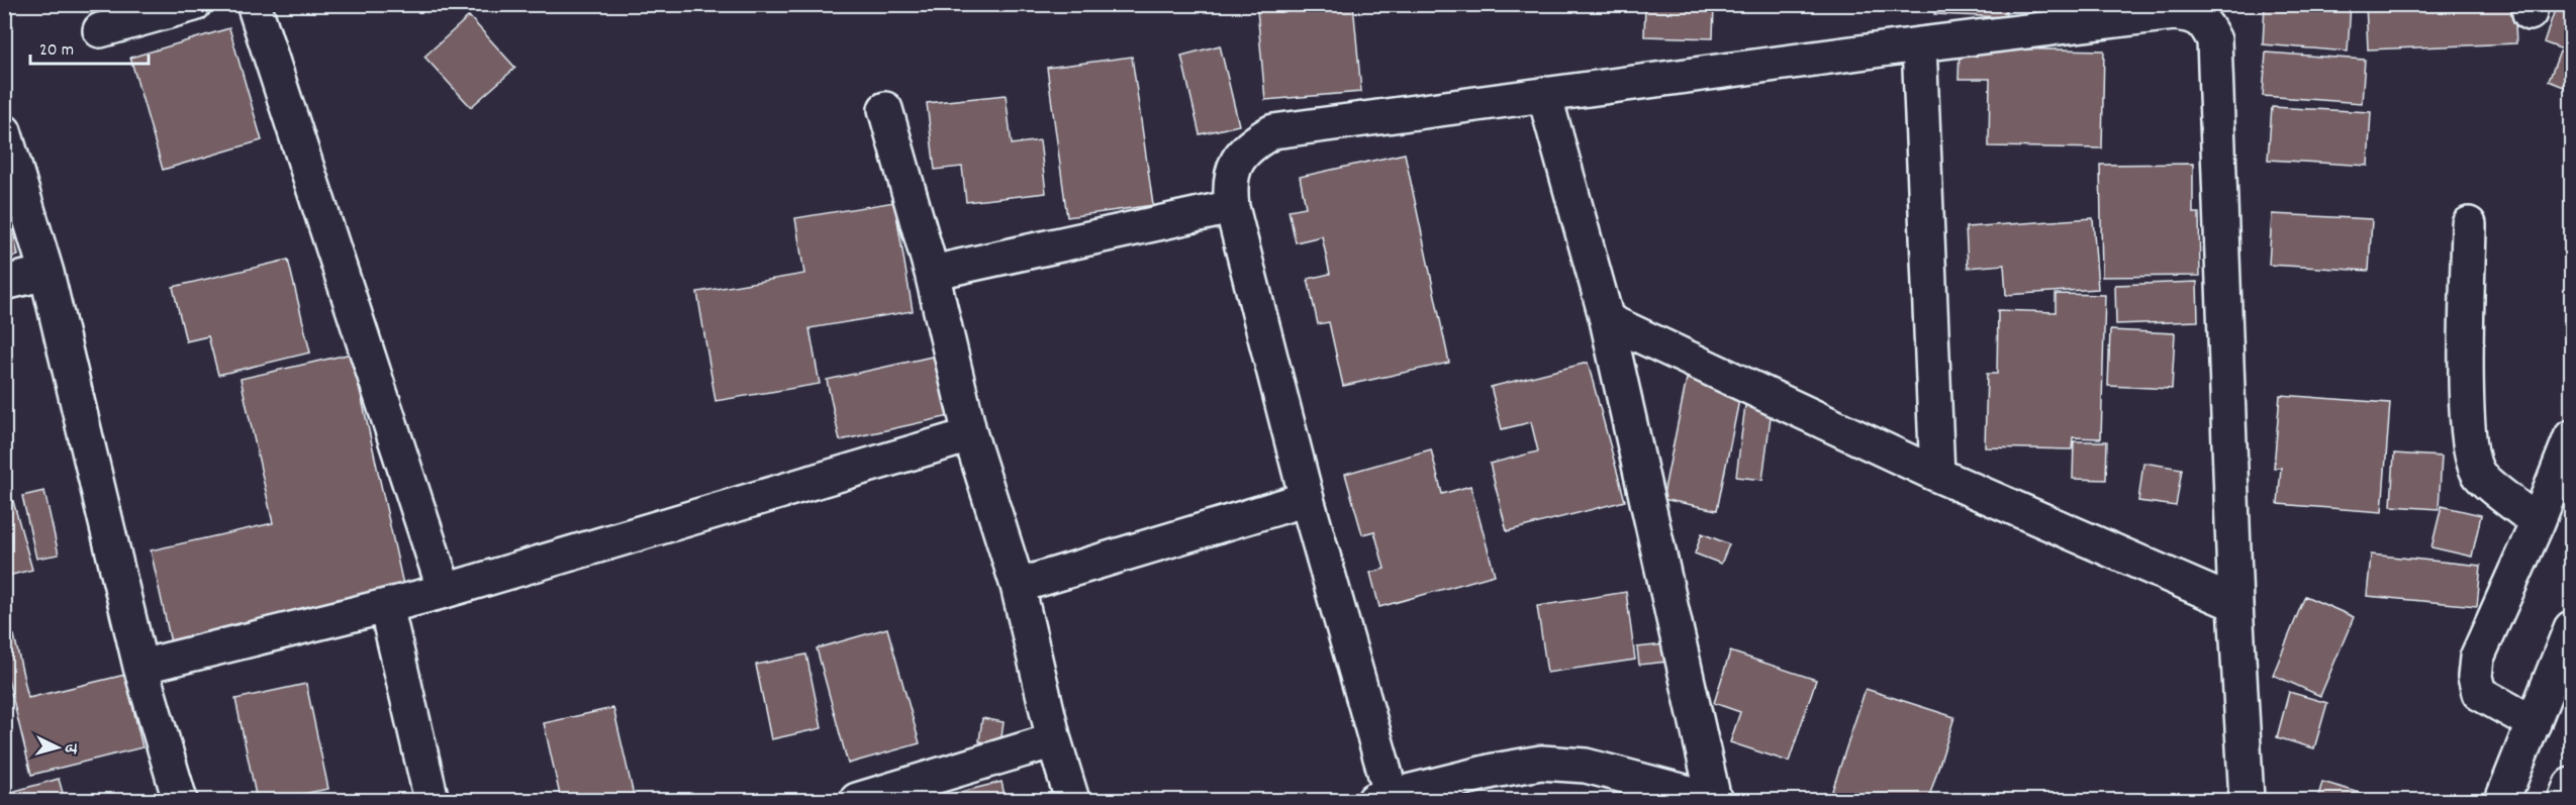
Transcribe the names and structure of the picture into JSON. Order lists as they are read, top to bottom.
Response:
{
  "scale_bar": "20 m",
  "north": "right"
}
